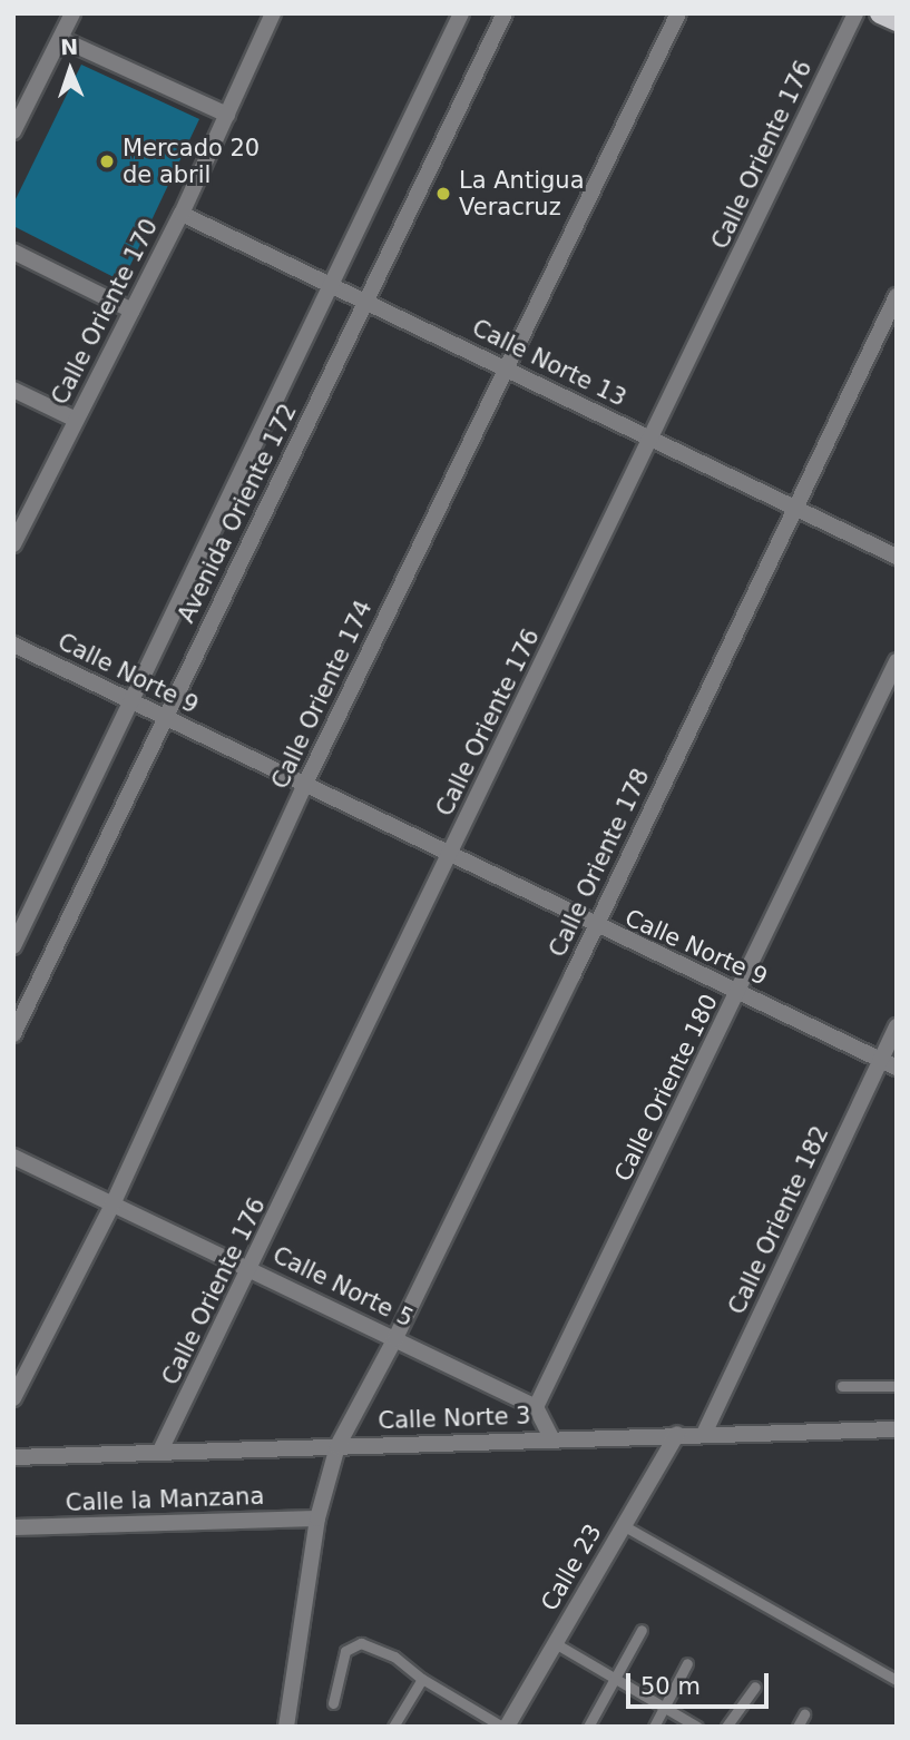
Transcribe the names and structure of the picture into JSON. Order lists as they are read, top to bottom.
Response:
{
  "streets": {
    "street": [
      "Calle Oriente 176",
      "Calle Oriente 170",
      "Calle Norte 13",
      "Avenida Oriente 172",
      "Calle Norte 9",
      "Calle Oriente 174",
      "Calle Oriente 178",
      "Calle Oriente 180",
      "Calle Oriente 182",
      "Calle Norte 5",
      "Calle Norte 3",
      "Calle la Manzana",
      "Calle 23"
    ]
  },
  "crossings": [
    ["Calle Oriente 176", "Calle Norte 13"],
    ["Calle Oriente 176", "Calle Norte 9"],
    ["Calle Oriente 176", "Calle Norte 5"],
    ["Calle Oriente 176", "Calle Norte 3"],
    ["Calle Oriente 170", "Calle Norte 13"],
    ["Calle Norte 13", "Avenida Oriente 172"],
    ["Calle Norte 13", "Calle Oriente 174"],
    ["Calle Norte 13", "Calle Oriente 178"],
    ["Avenida Oriente 172", "Calle Norte 9"],
    ["Calle Norte 9", "Calle Oriente 174"],
    ["Calle Norte 9", "Calle Oriente 178"],
    ["Calle Norte 9", "Calle Oriente 180"],
    ["Calle Norte 9", "Calle Oriente 182"],
    ["Calle Oriente 174", "Calle Norte 5"],
    ["Calle Oriente 178", "Calle Norte 5"],
    ["Calle Oriente 178", "Calle Norte 3"],
    ["Calle Oriente 178", "Calle la Manzana"],
    ["Calle Oriente 180", "Calle Norte 5"],
    ["Calle Oriente 182", "Calle Norte 3"],
    ["Calle Norte 3", "Calle 23"]
  ],
  "places": ["Mercado 20 de abril", "La Antigua Veracruz"],
  "scale_bar": "50 m",
  "north": "top"
}
